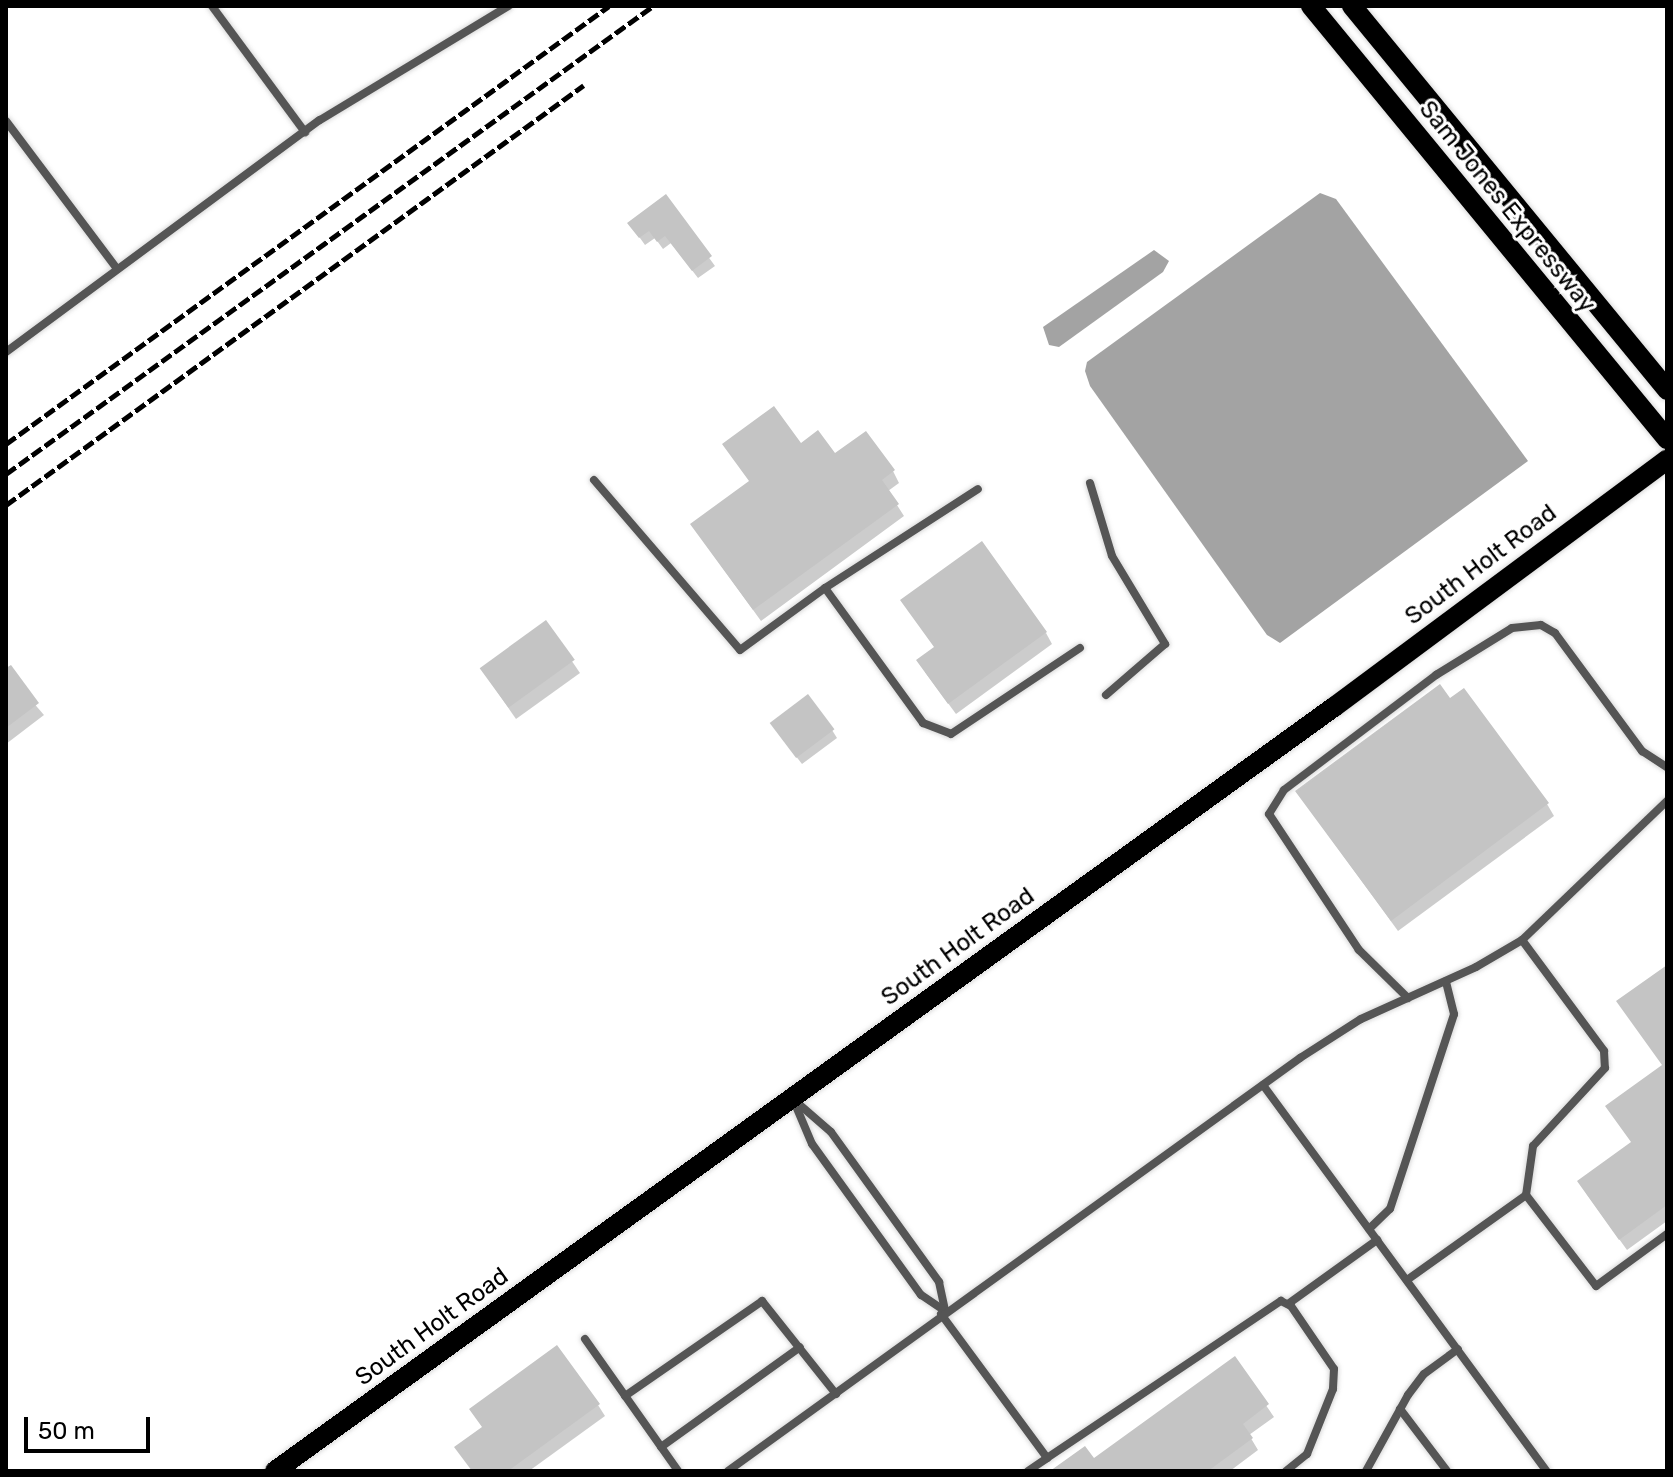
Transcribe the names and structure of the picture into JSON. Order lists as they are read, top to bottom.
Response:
{
  "streets": {
    "main road": ["Sam Jones Expressway", "South Holt Road"]
  },
  "scale_bar": "50 m"
}
